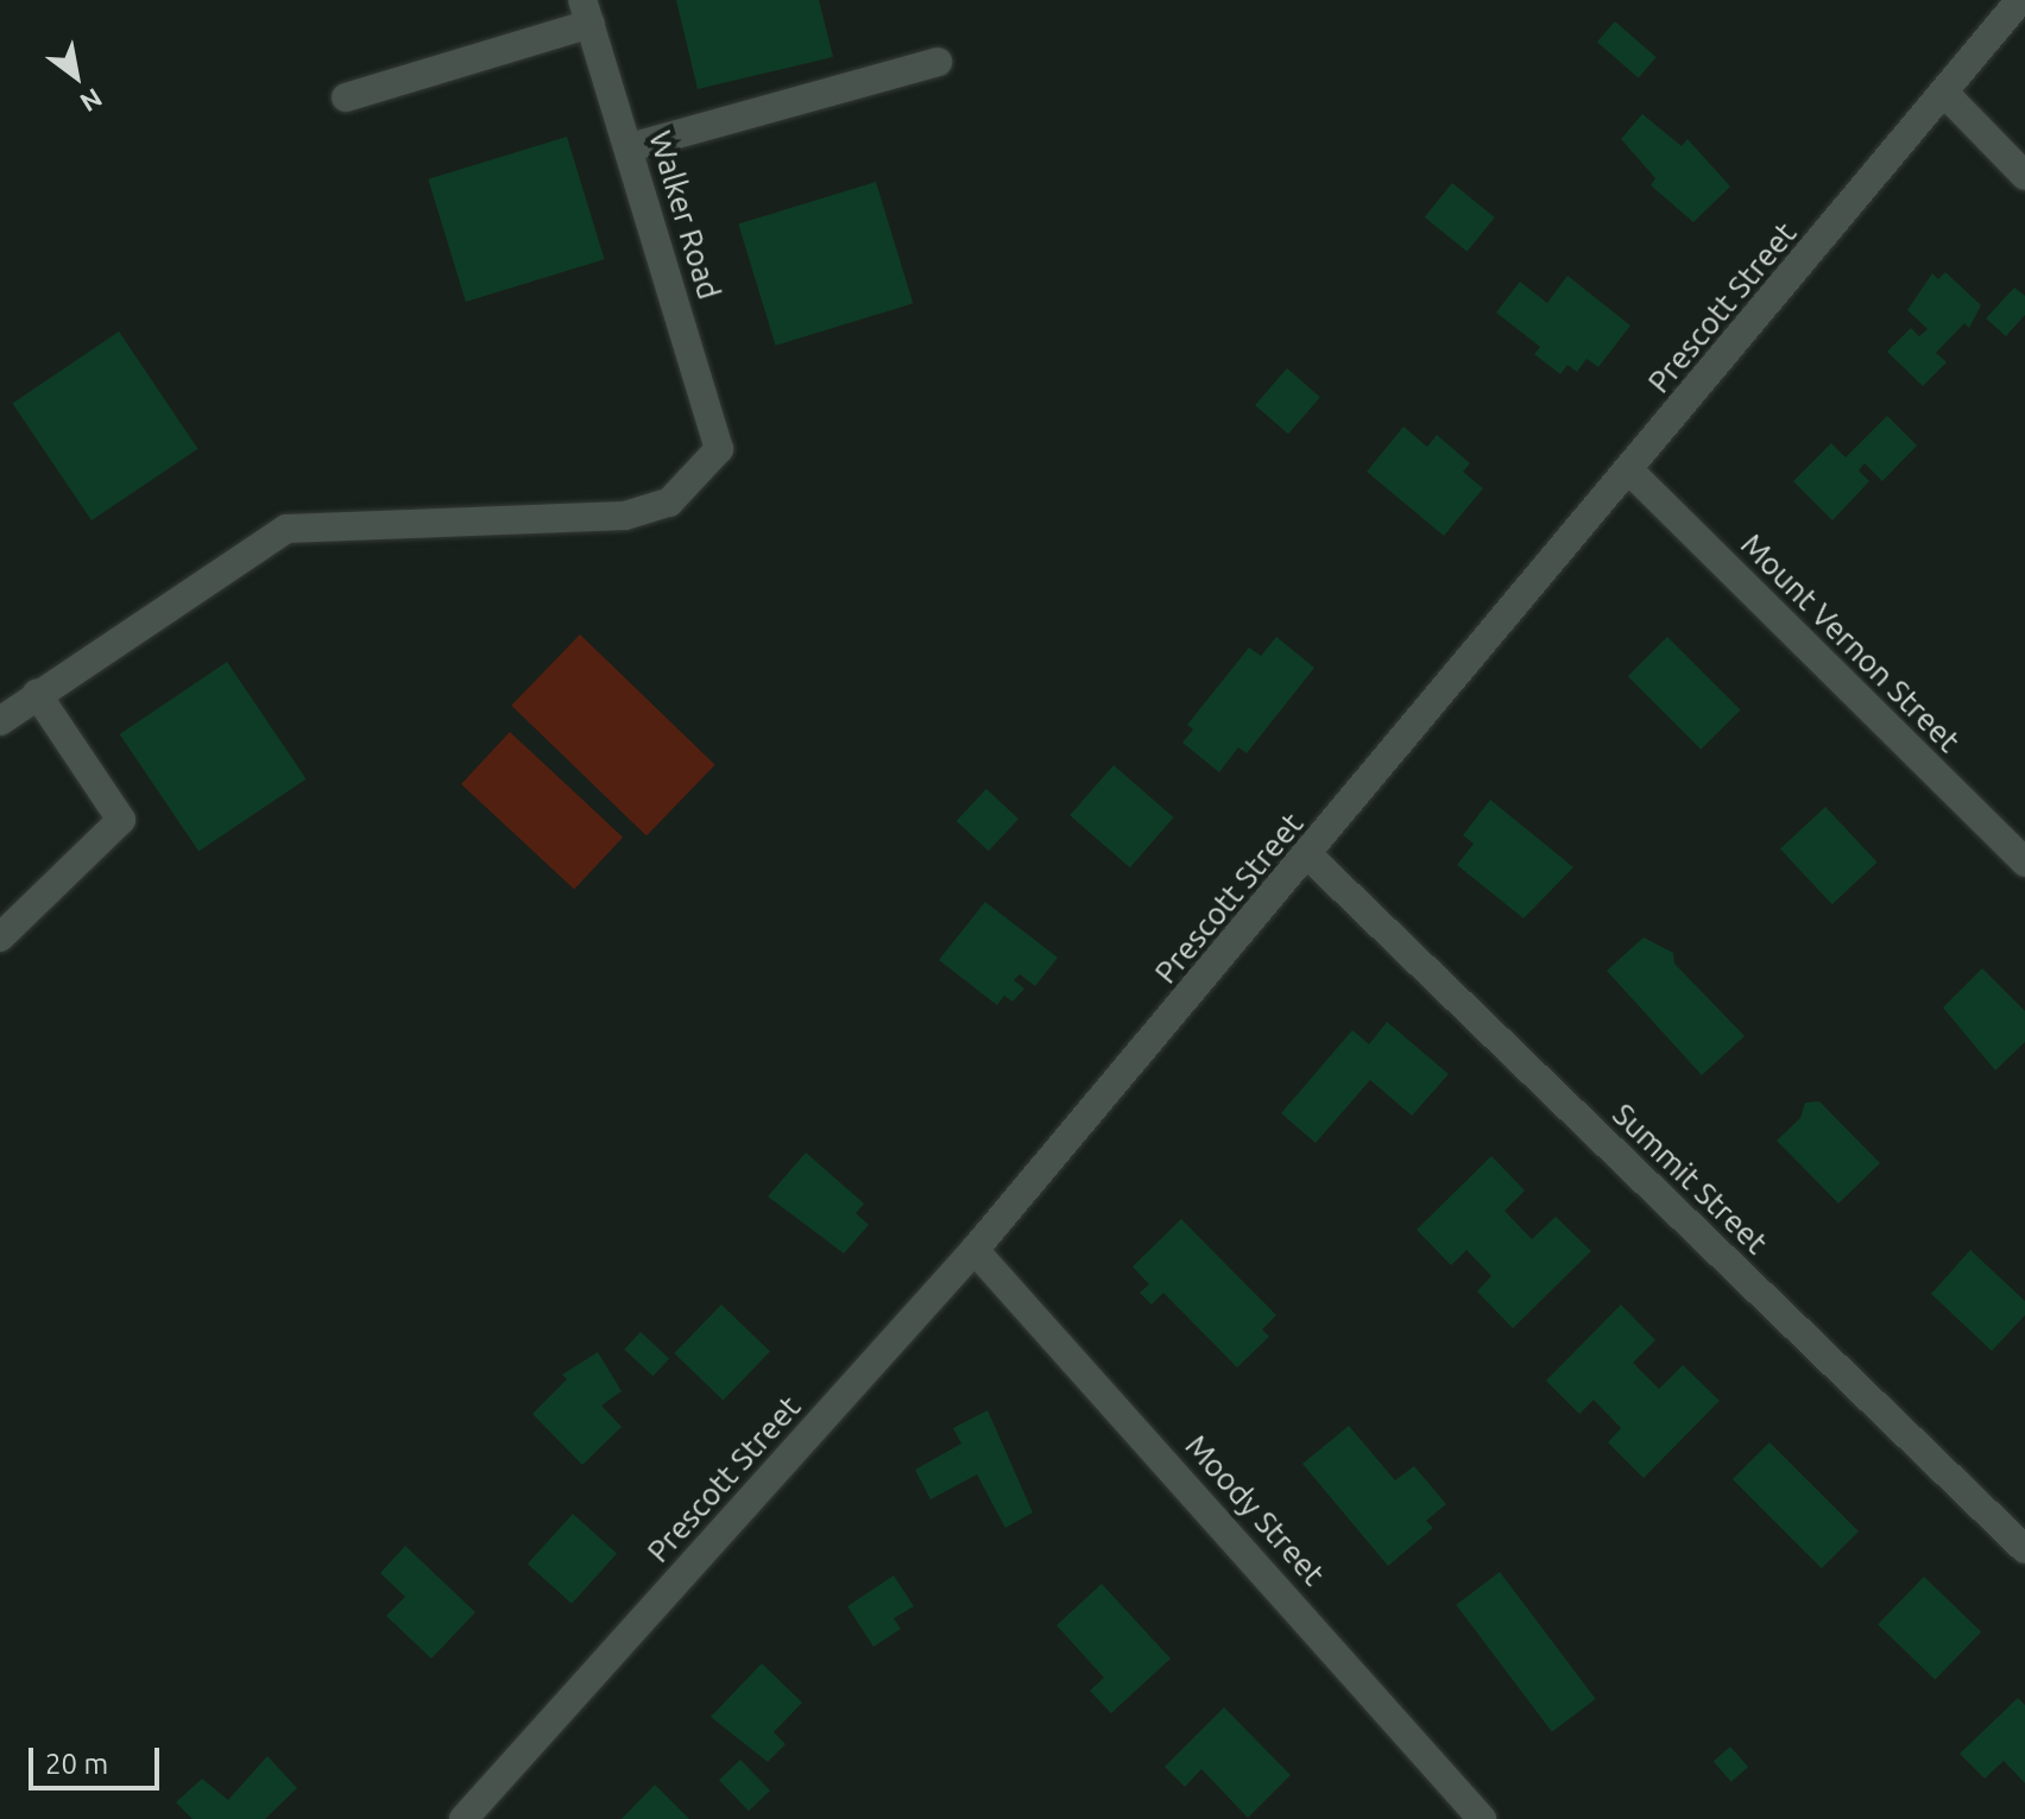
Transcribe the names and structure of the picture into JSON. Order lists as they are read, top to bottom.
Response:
{
  "streets": {
    "street": [
      "Walker Road",
      "Prescott Street",
      "Mount Vernon Street",
      "Summit Street",
      "Moody Street"
    ]
  },
  "crossings": [
    ["Prescott Street", "Mount Vernon Street"],
    ["Prescott Street", "Summit Street"],
    ["Prescott Street", "Moody Street"]
  ],
  "scale_bar": "20 m",
  "north": "bottom right"
}
